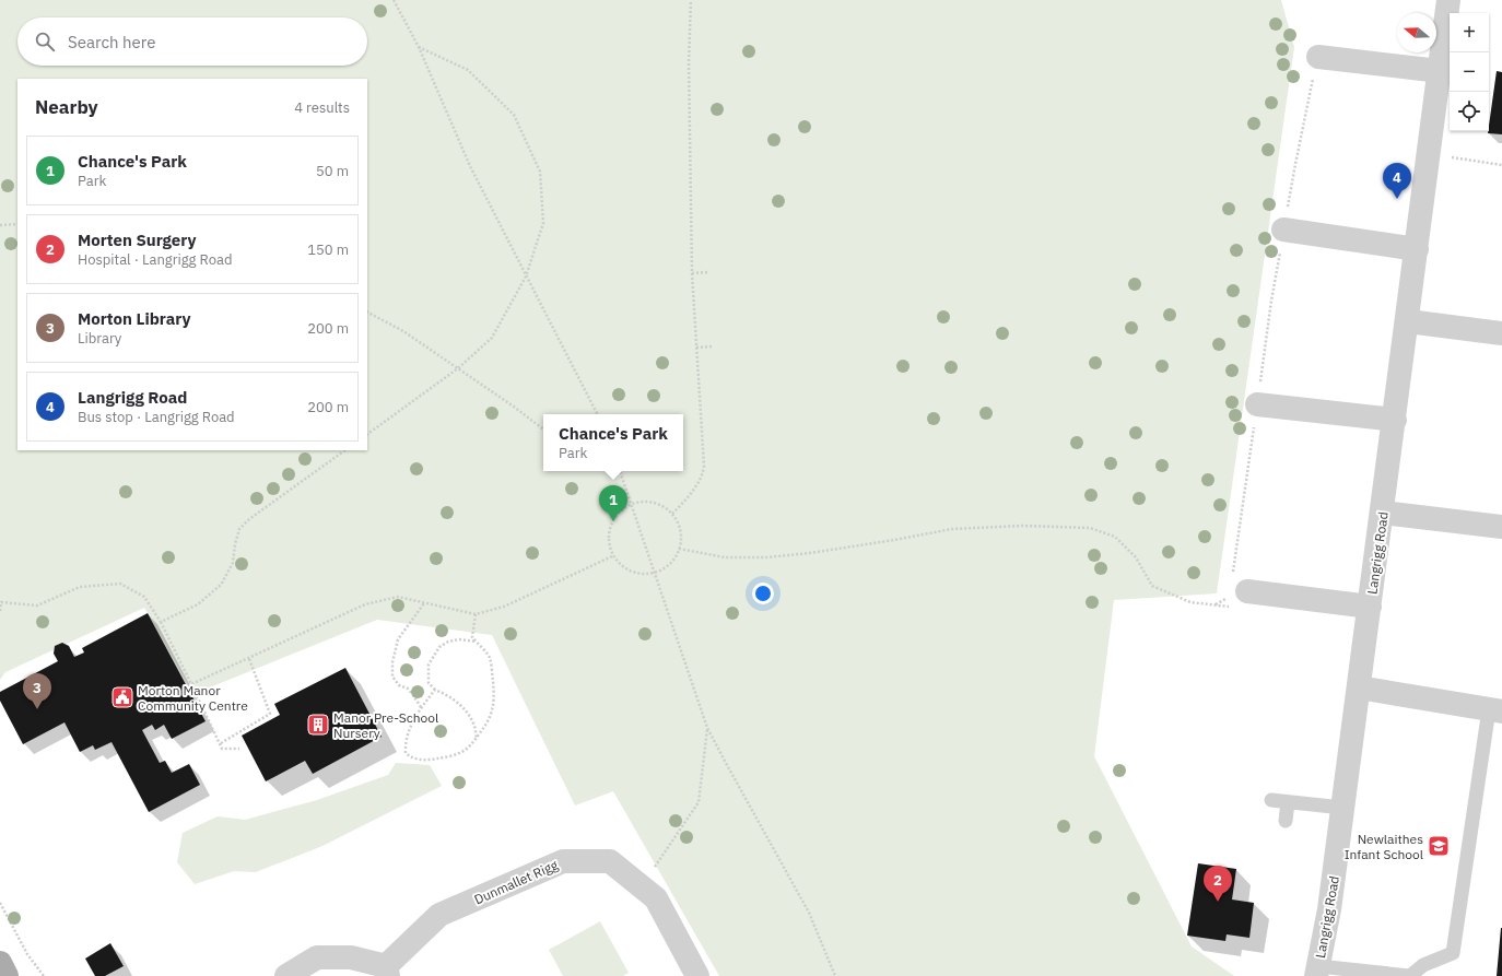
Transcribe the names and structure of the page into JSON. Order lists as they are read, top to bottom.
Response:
{
  "streets": {
    "street": ["Langrigg Road", "Dunmallet Rigg"]
  },
  "places": {
    "public building": ["Morton Manor Community Centre"],
    "building": ["Manor Pre-School Nursery"],
    "school or university": ["Newlaithes Infant School"]
  },
  "north": "left",
  "page": {
    "map_buttons": ["+", "−"],
    "search": "Search here",
    "heading": ["Nearby", "4 results"],
    "list": [
      {
        "mark": "1",
        "name": "Chance's Park",
        "note": "Park",
        "value": "50 m"
      },
      {
        "mark": "2",
        "name": "Morten Surgery",
        "note": "Hospital · Langrigg Road",
        "value": "150 m"
      },
      {
        "mark": "3",
        "name": "Morton Library",
        "note": "Library",
        "value": "200 m"
      },
      {
        "mark": "4",
        "name": "Langrigg Road",
        "note": "Bus stop · Langrigg Road",
        "value": "200 m"
      }
    ],
    "pins": [
      "4",
      "1",
      "3",
      "2"
    ],
    "popup": ["Chance's Park", "Park"]
  }
}
